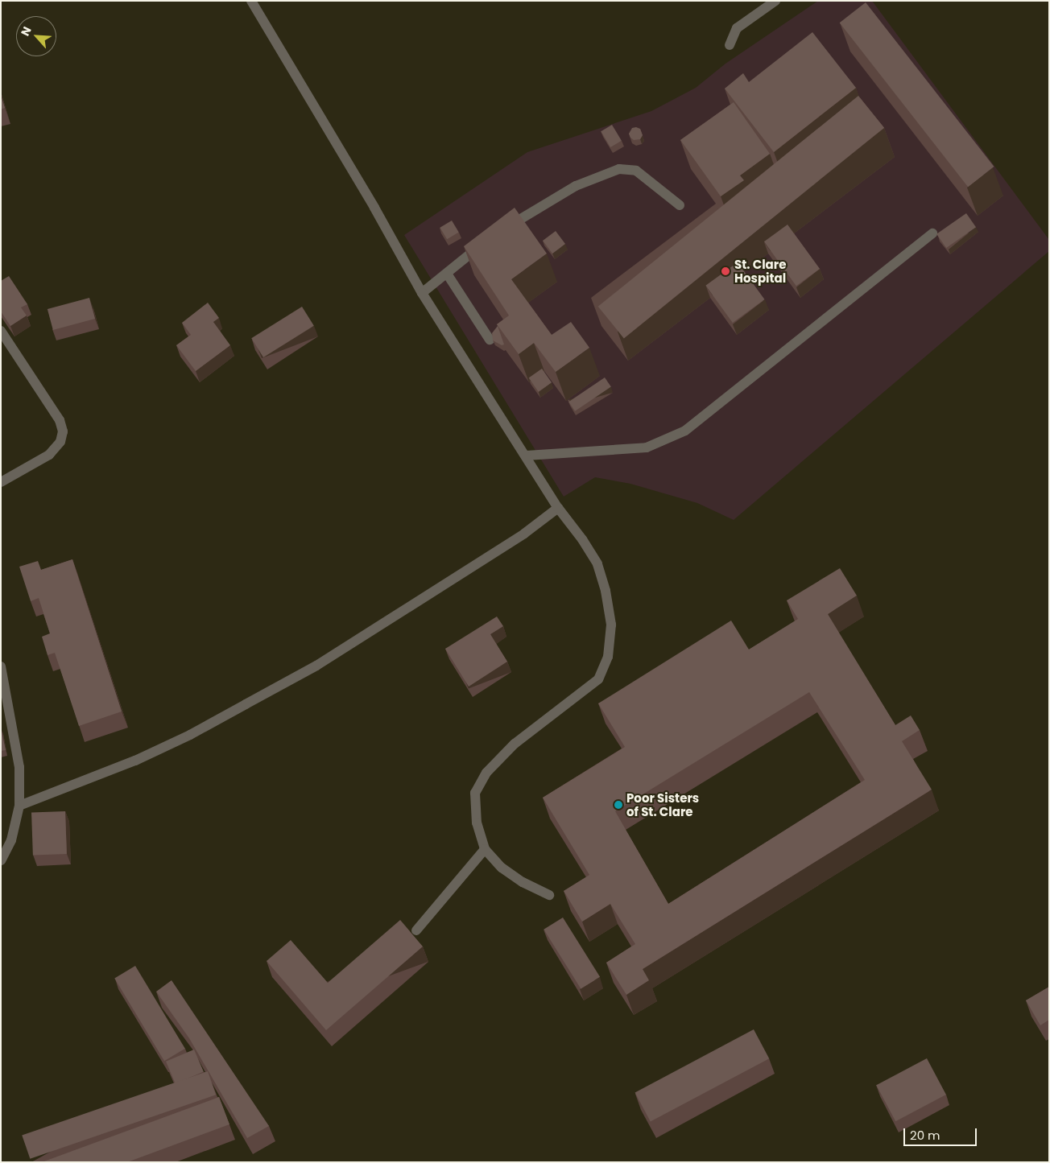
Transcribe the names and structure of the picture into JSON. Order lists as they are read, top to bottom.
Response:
{
  "places": ["St. Clare Hospital", "Poor Sisters of St. Clare"],
  "scale_bar": "20 m",
  "north": "top left"
}
